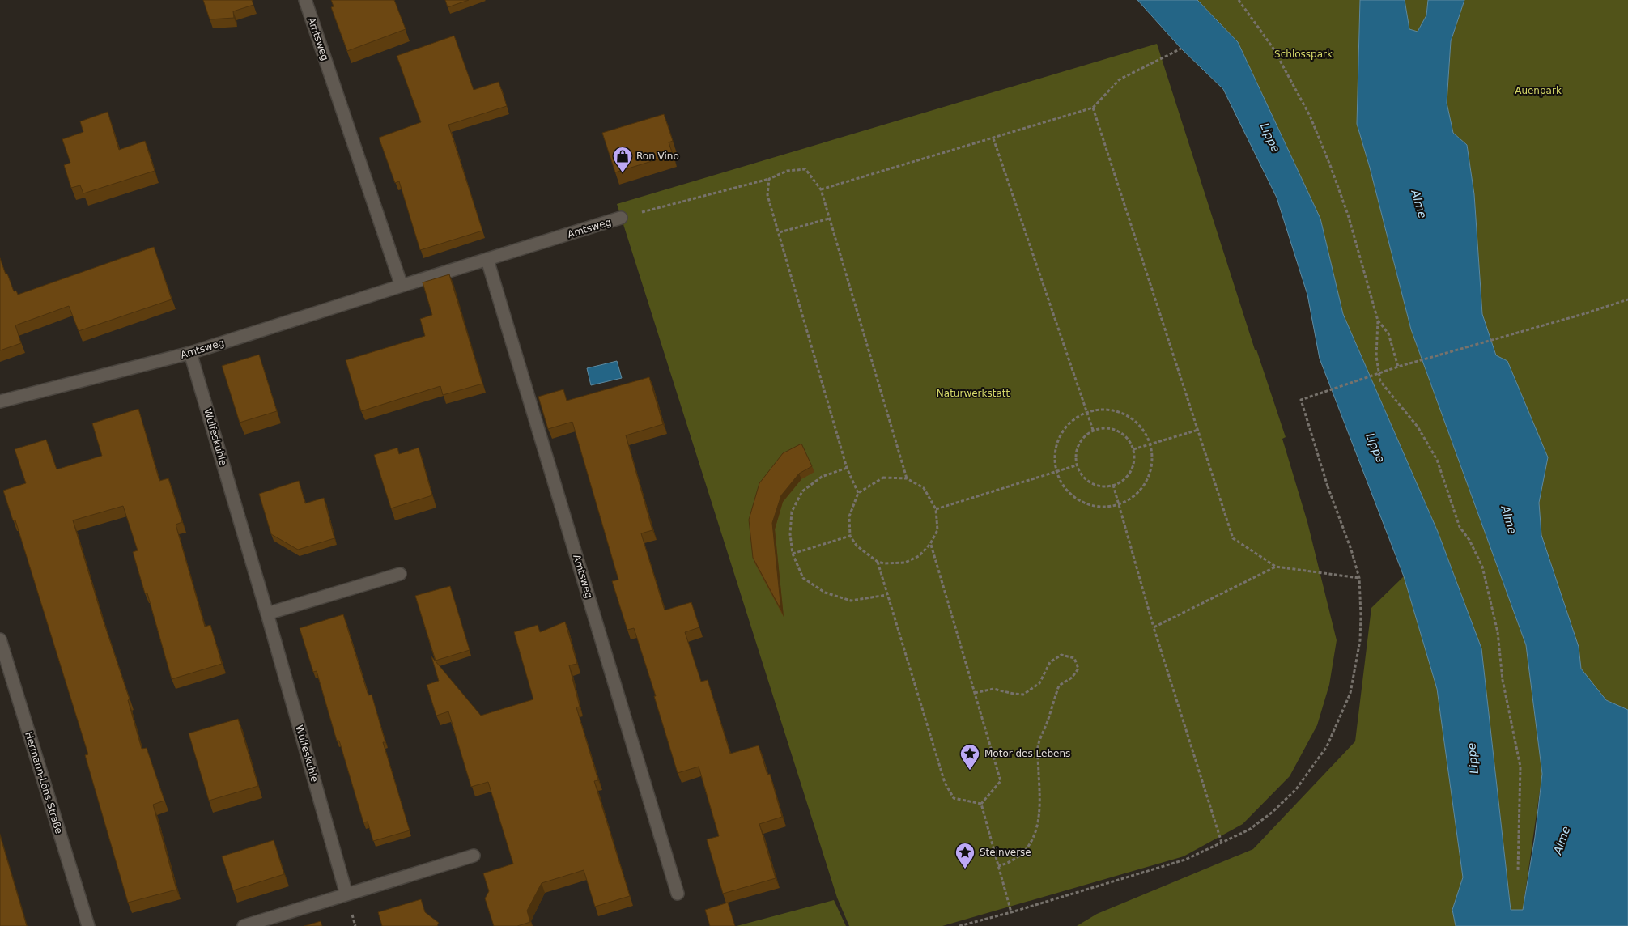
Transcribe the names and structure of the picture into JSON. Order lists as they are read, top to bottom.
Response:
{
  "streets": {
    "street": ["Amtsweg", "Wulfeskuhle", "Hermann-Löns-Straße"]
  },
  "crossings": [
    ["Amtsweg", "Wulfeskuhle"]
  ],
  "water": ["Lippe", "Alme"],
  "parks": ["Schlosspark", "Auenpark", "Naturwerkstatt"],
  "places": {
    "shop": ["Ron Vino"],
    "place": ["Motor des Lebens", "Steinverse"]
  }
}
